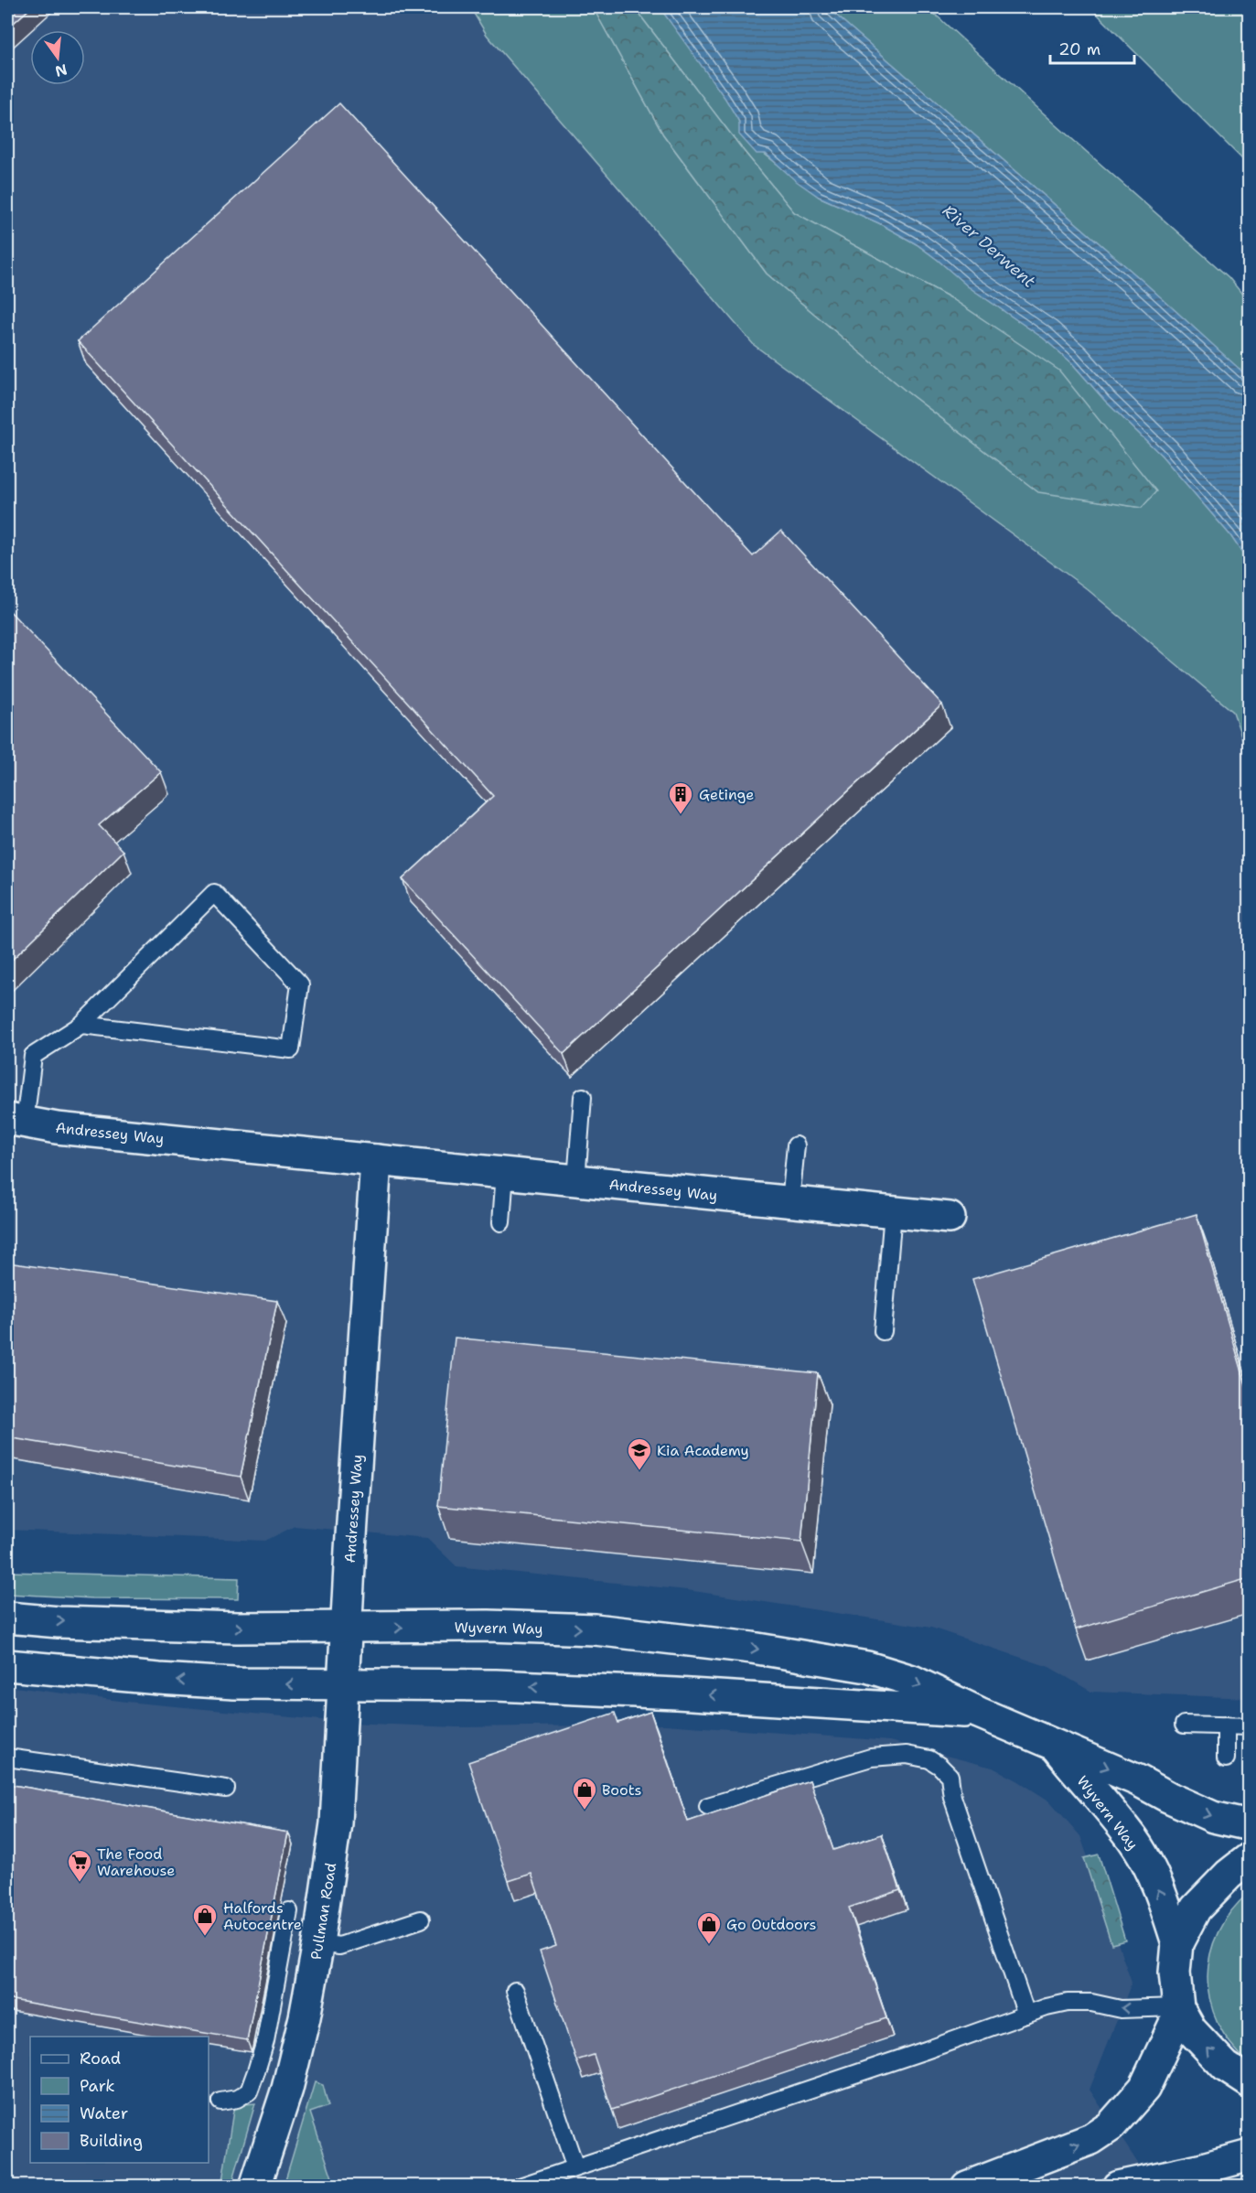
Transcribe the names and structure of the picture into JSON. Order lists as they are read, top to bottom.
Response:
{
  "streets": {
    "main road": ["Andressey Way", "Wyvern Way", "Pullman Road"]
  },
  "crossings": [
    ["Andressey Way", "Wyvern Way"],
    ["Andressey Way", "Pullman Road"],
    ["Wyvern Way", "Pullman Road"]
  ],
  "water": ["River Derwent"],
  "places": {
    "building": ["Getinge"],
    "school or university": ["Kia Academy"],
    "shop": ["Boots", "Halfords Autocentre", "Go Outdoors"],
    "supermarket": ["The Food Warehouse"]
  },
  "legend": [
    "Road",
    "Park",
    "Water",
    "Building"
  ],
  "scale_bar": "20 m",
  "north": "bottom"
}
